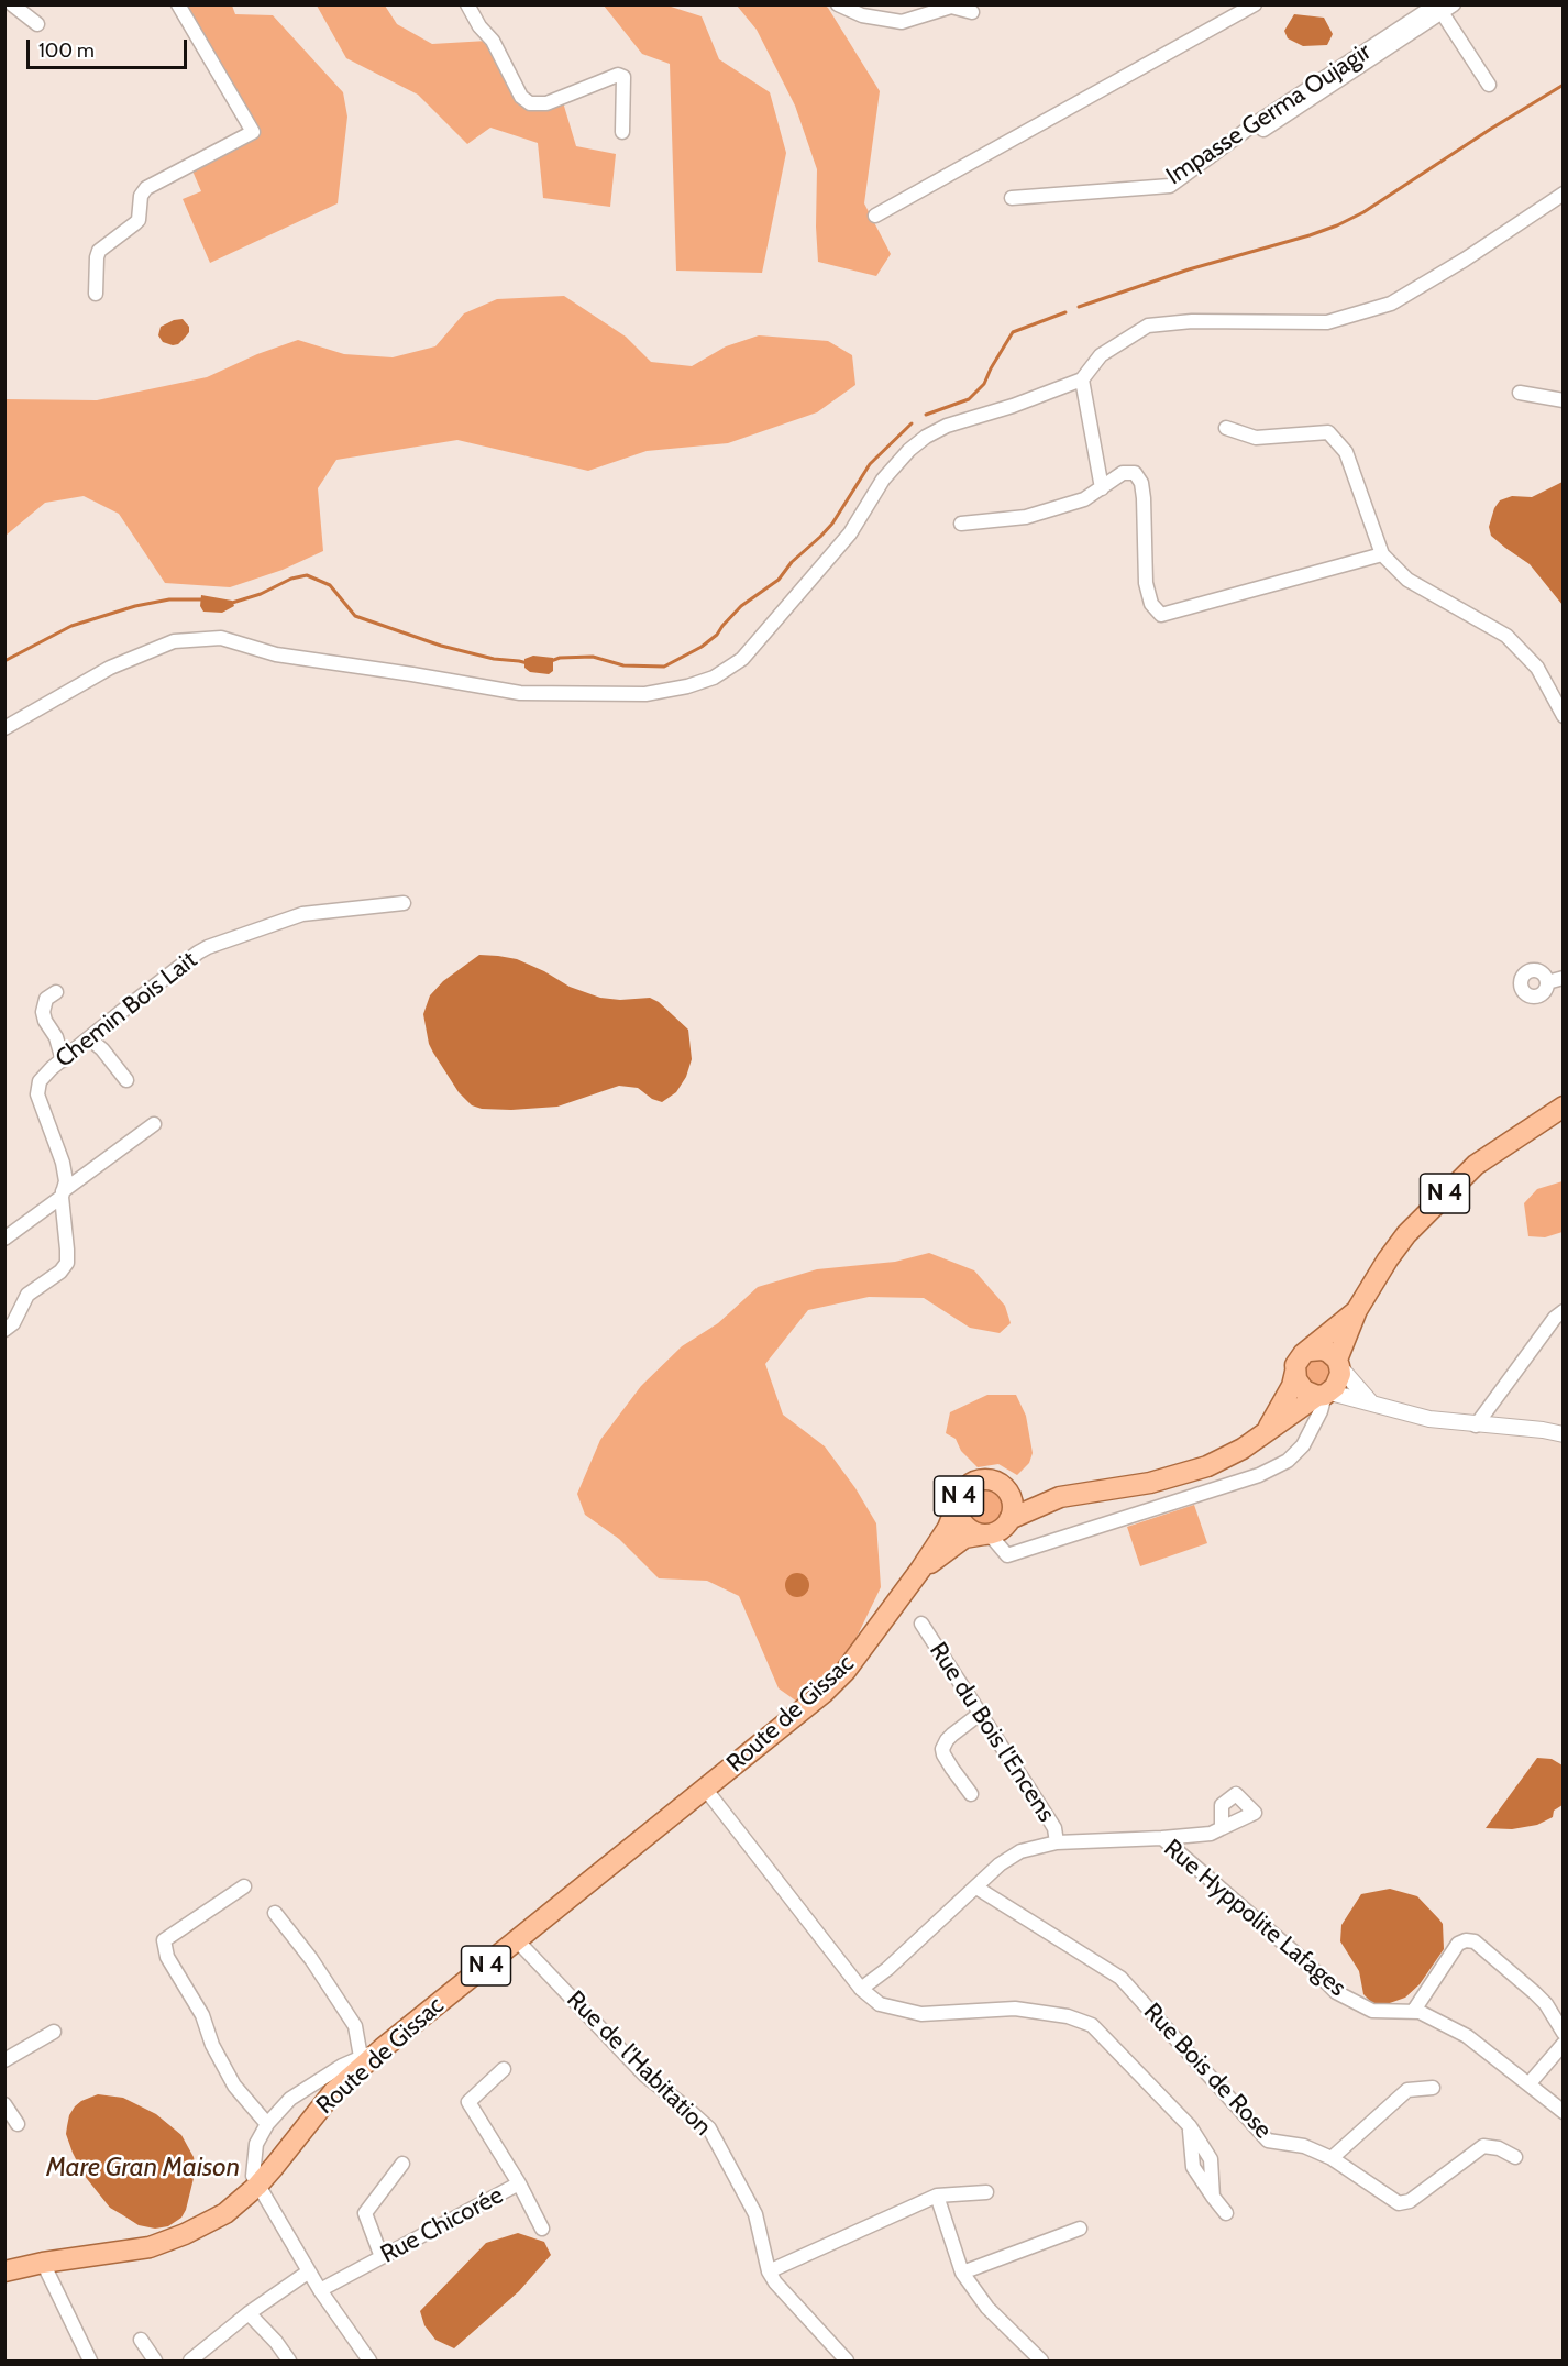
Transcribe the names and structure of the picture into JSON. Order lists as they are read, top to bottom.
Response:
{
  "streets": {
    "main road": ["N 4", "Route de Gissac"],
    "street": [
      "Impasse Germa Oujagir",
      "Chemin Bois Lait",
      "Rue du Bois l'Encens",
      "Rue Hyppolite Lafages",
      "Rue de l'Habitation",
      "Rue Bois de Rose",
      "Rue Chicorée"
    ]
  },
  "crossings": [
    ["N 4", "Route de Gissac"],
    ["Route de Gissac", "Rue de l'Habitation"],
    ["Rue du Bois l'Encens", "Rue Hyppolite Lafages"],
    ["Rue Hyppolite Lafages", "Rue Bois de Rose"]
  ],
  "water": ["Mare Gran Maison"],
  "scale_bar": "100 m"
}
